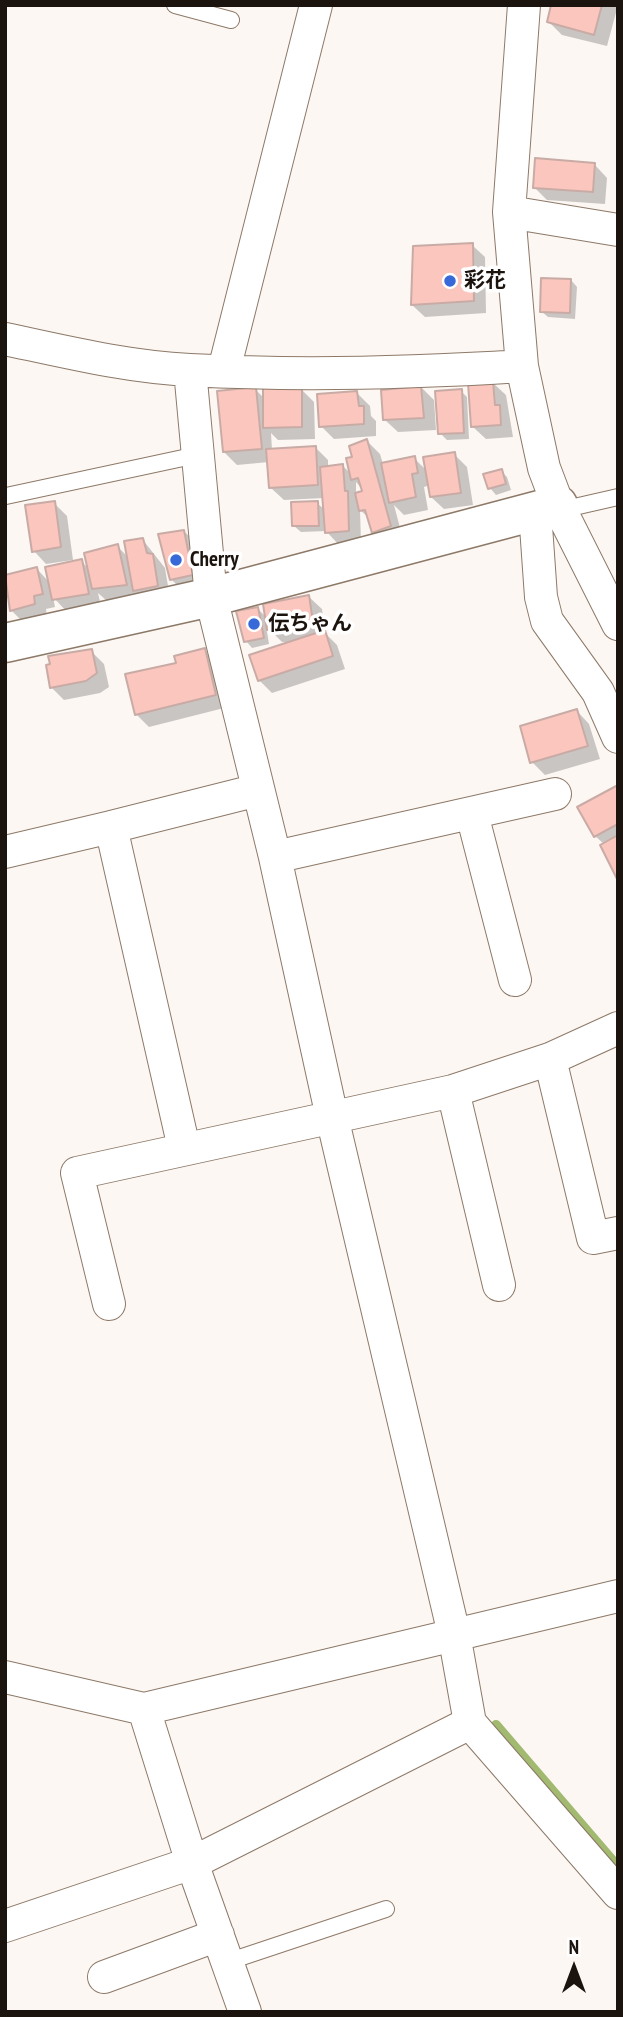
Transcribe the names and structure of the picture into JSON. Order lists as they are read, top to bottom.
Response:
{
  "places": ["彩花", "Cherry", "伝ちゃん"],
  "north": "top"
}
